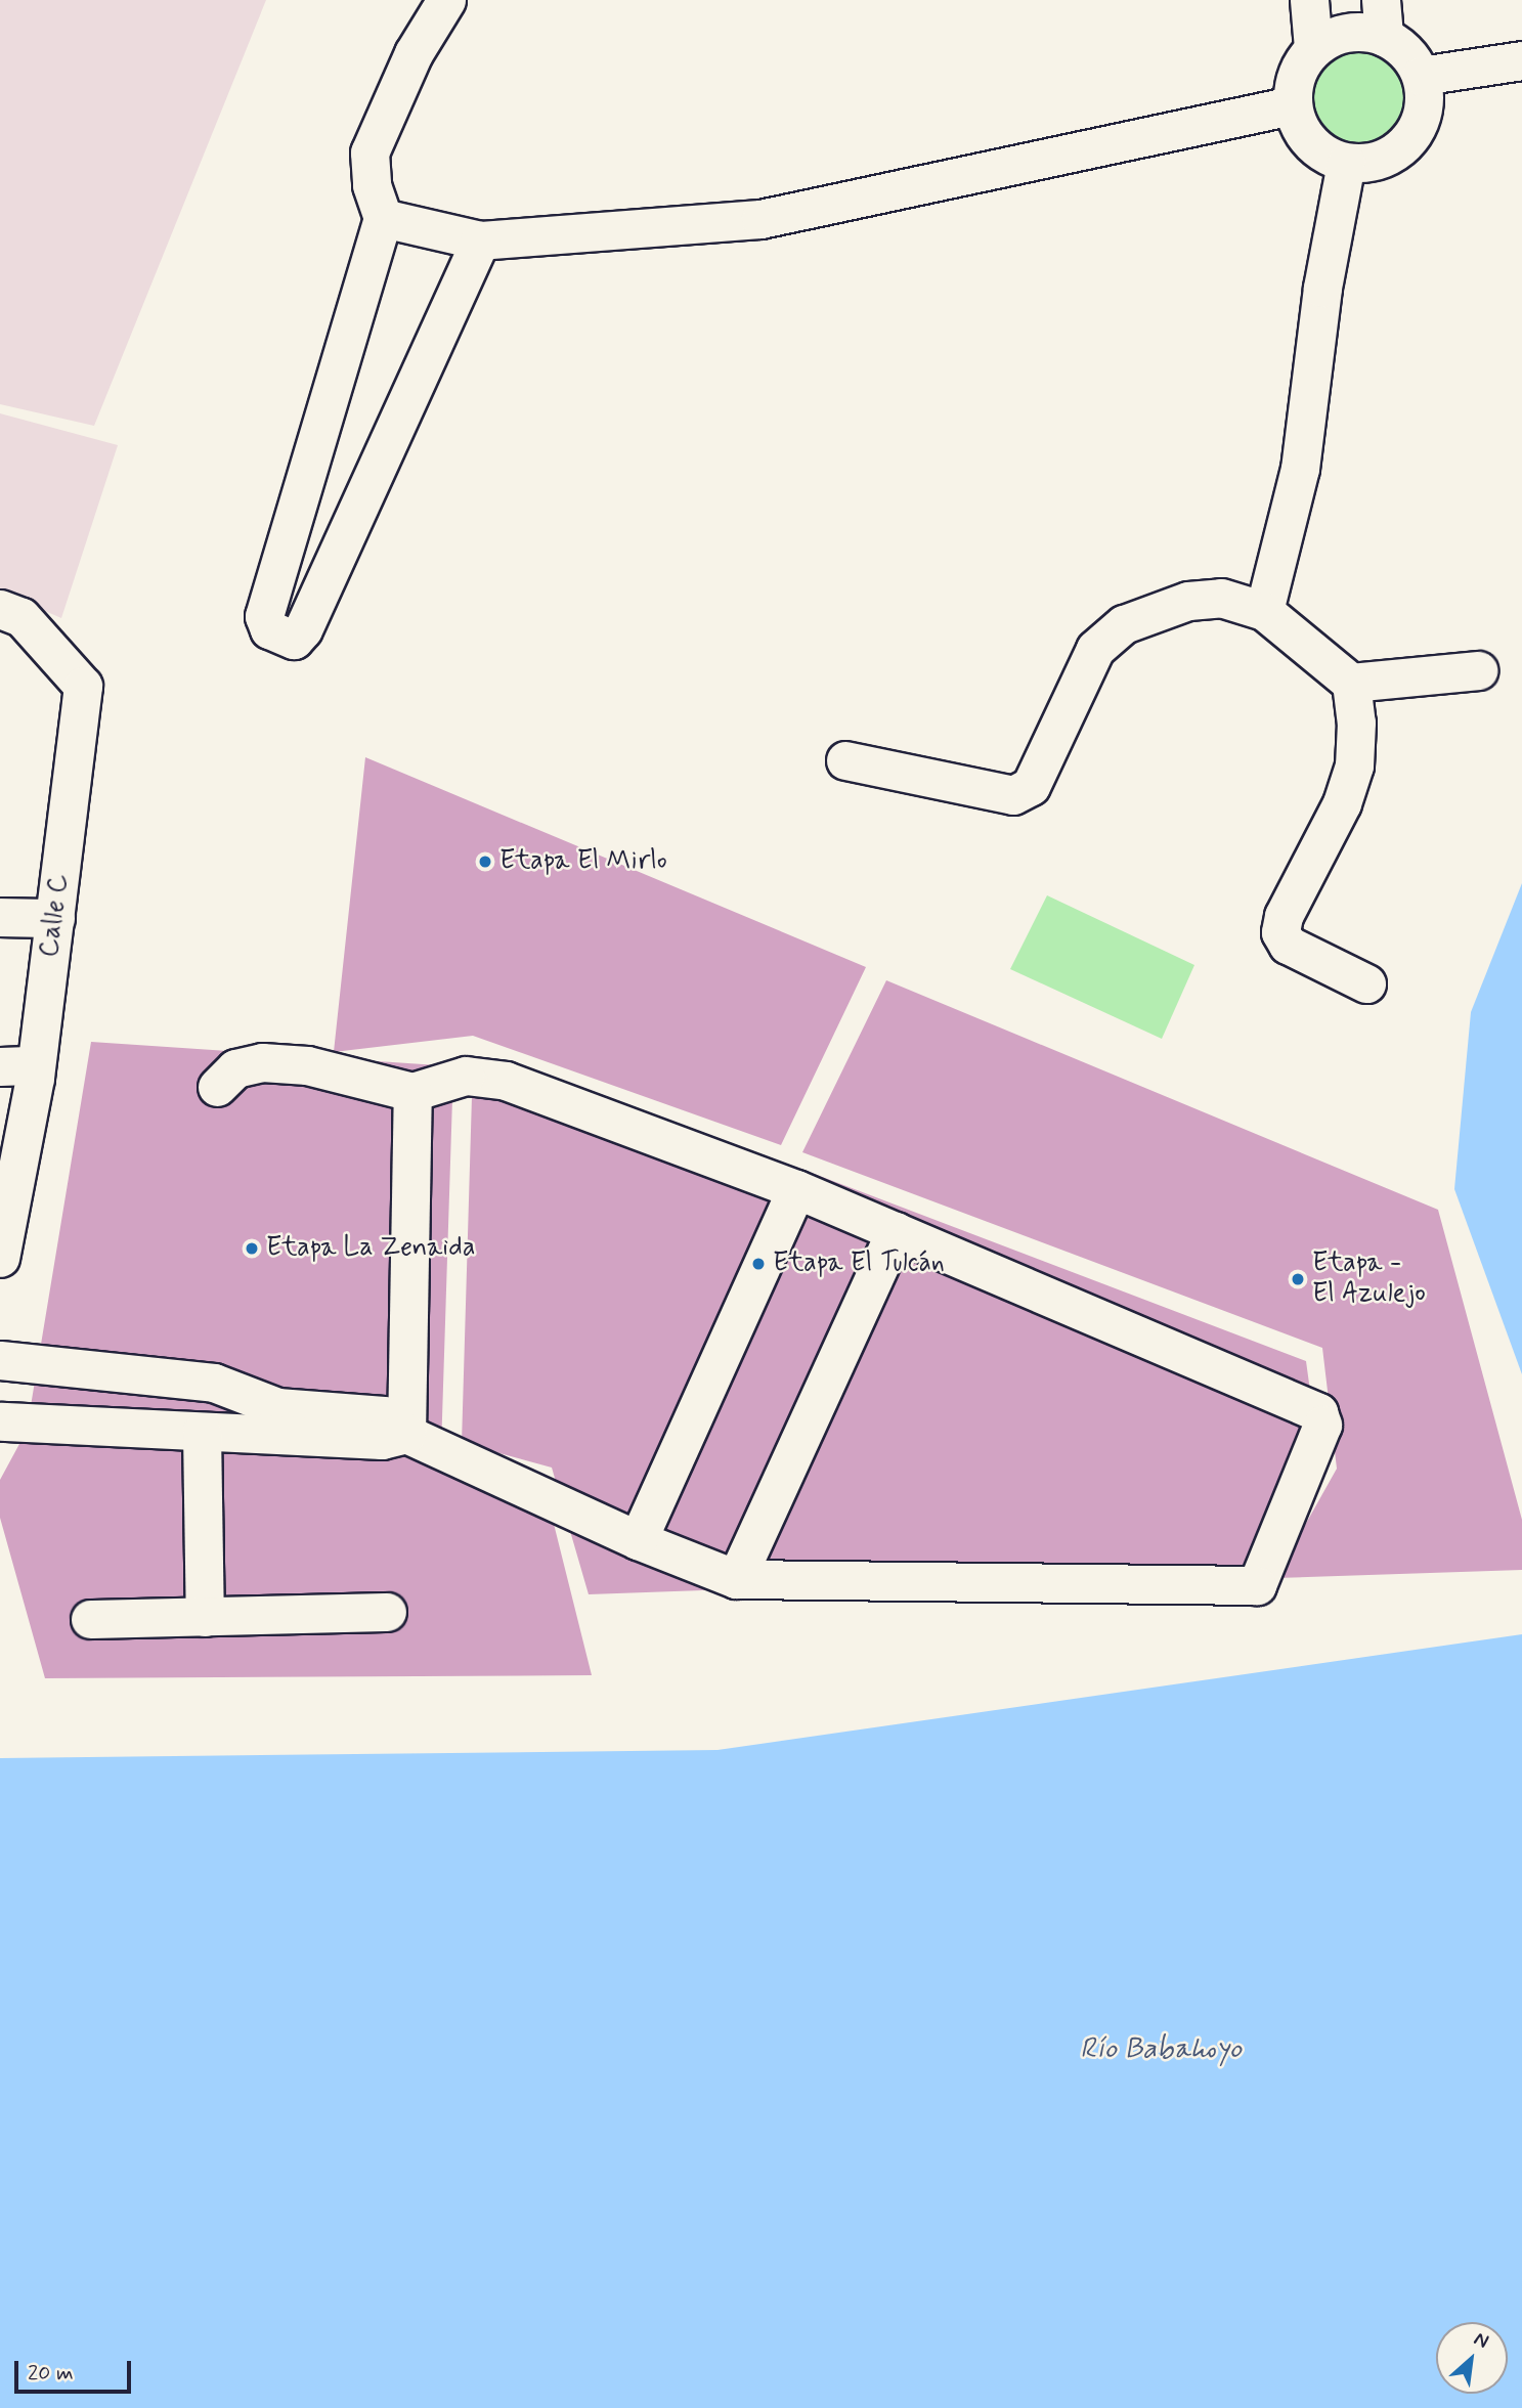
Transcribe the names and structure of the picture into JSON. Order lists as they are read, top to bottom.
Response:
{
  "streets": {
    "street": ["Calle C"]
  },
  "water": ["Río Babahoyo"],
  "places": [
    "Etapa El Mirlo",
    "Etapa La Zenaida",
    "Etapa El Tulcán",
    "Etapa - El Azulejo"
  ],
  "scale_bar": "20 m",
  "north": "top right"
}
